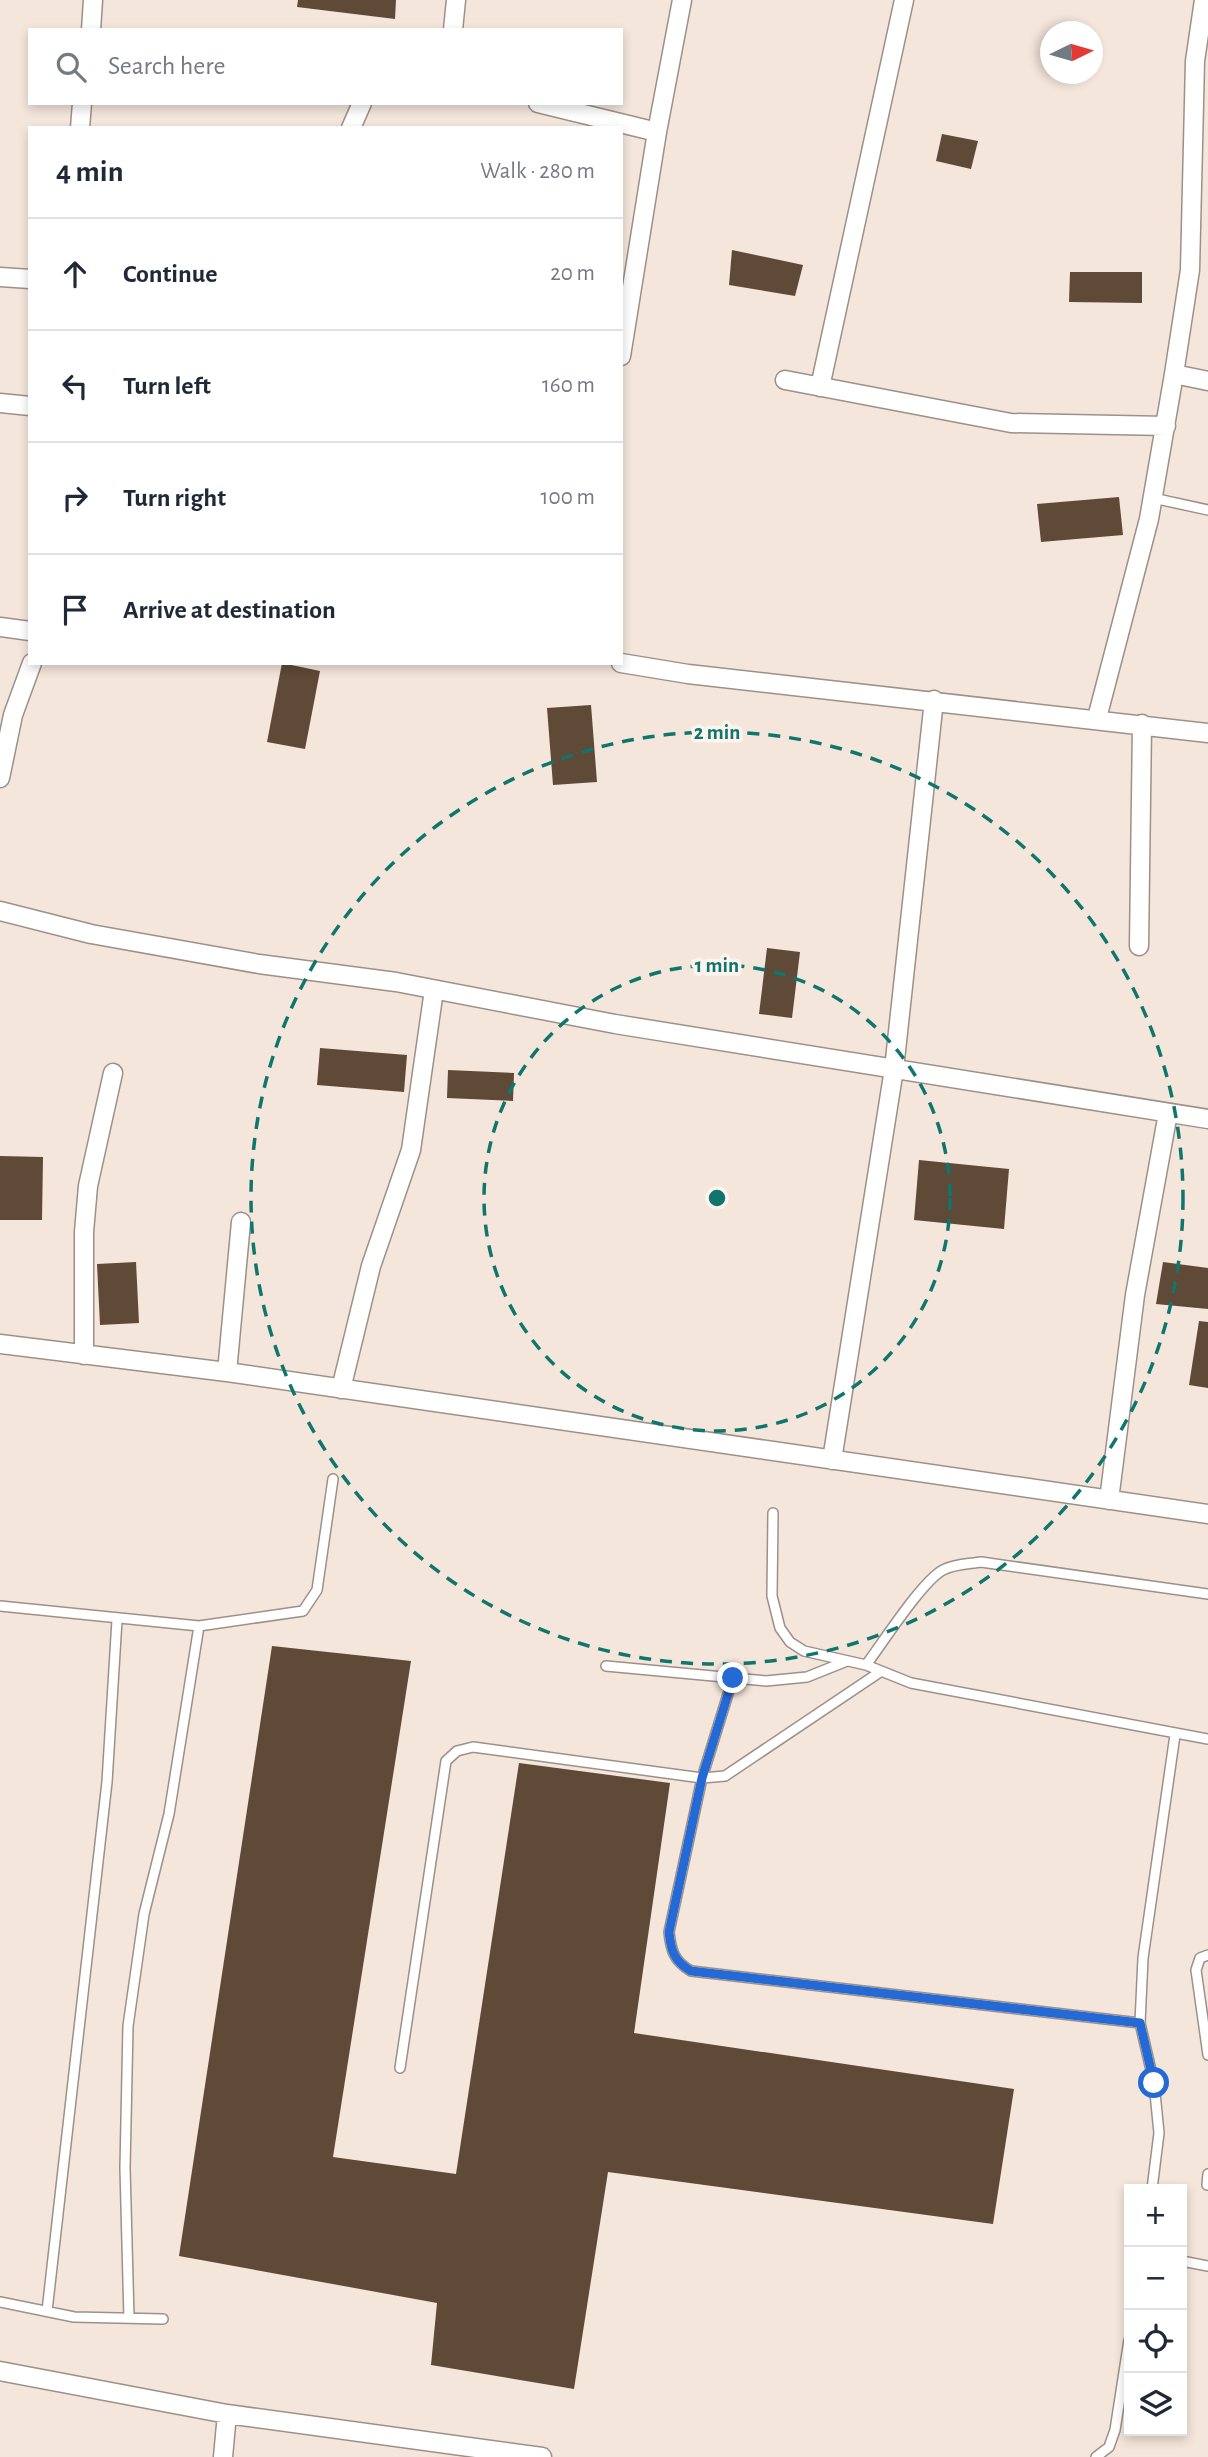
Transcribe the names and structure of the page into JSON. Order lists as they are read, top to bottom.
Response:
{
  "north": "right",
  "page": {
    "search": "Search here",
    "heading": ["4 min", "Walk · 280 m"],
    "list": [
      ["Continue", "20 m"],
      ["Turn left", "160 m"],
      ["Turn right", "100 m"],
      "Arrive at destination"
    ],
    "map_buttons": ["+", "−"]
  },
  "rings": ["2 min", "1 min"]
}
